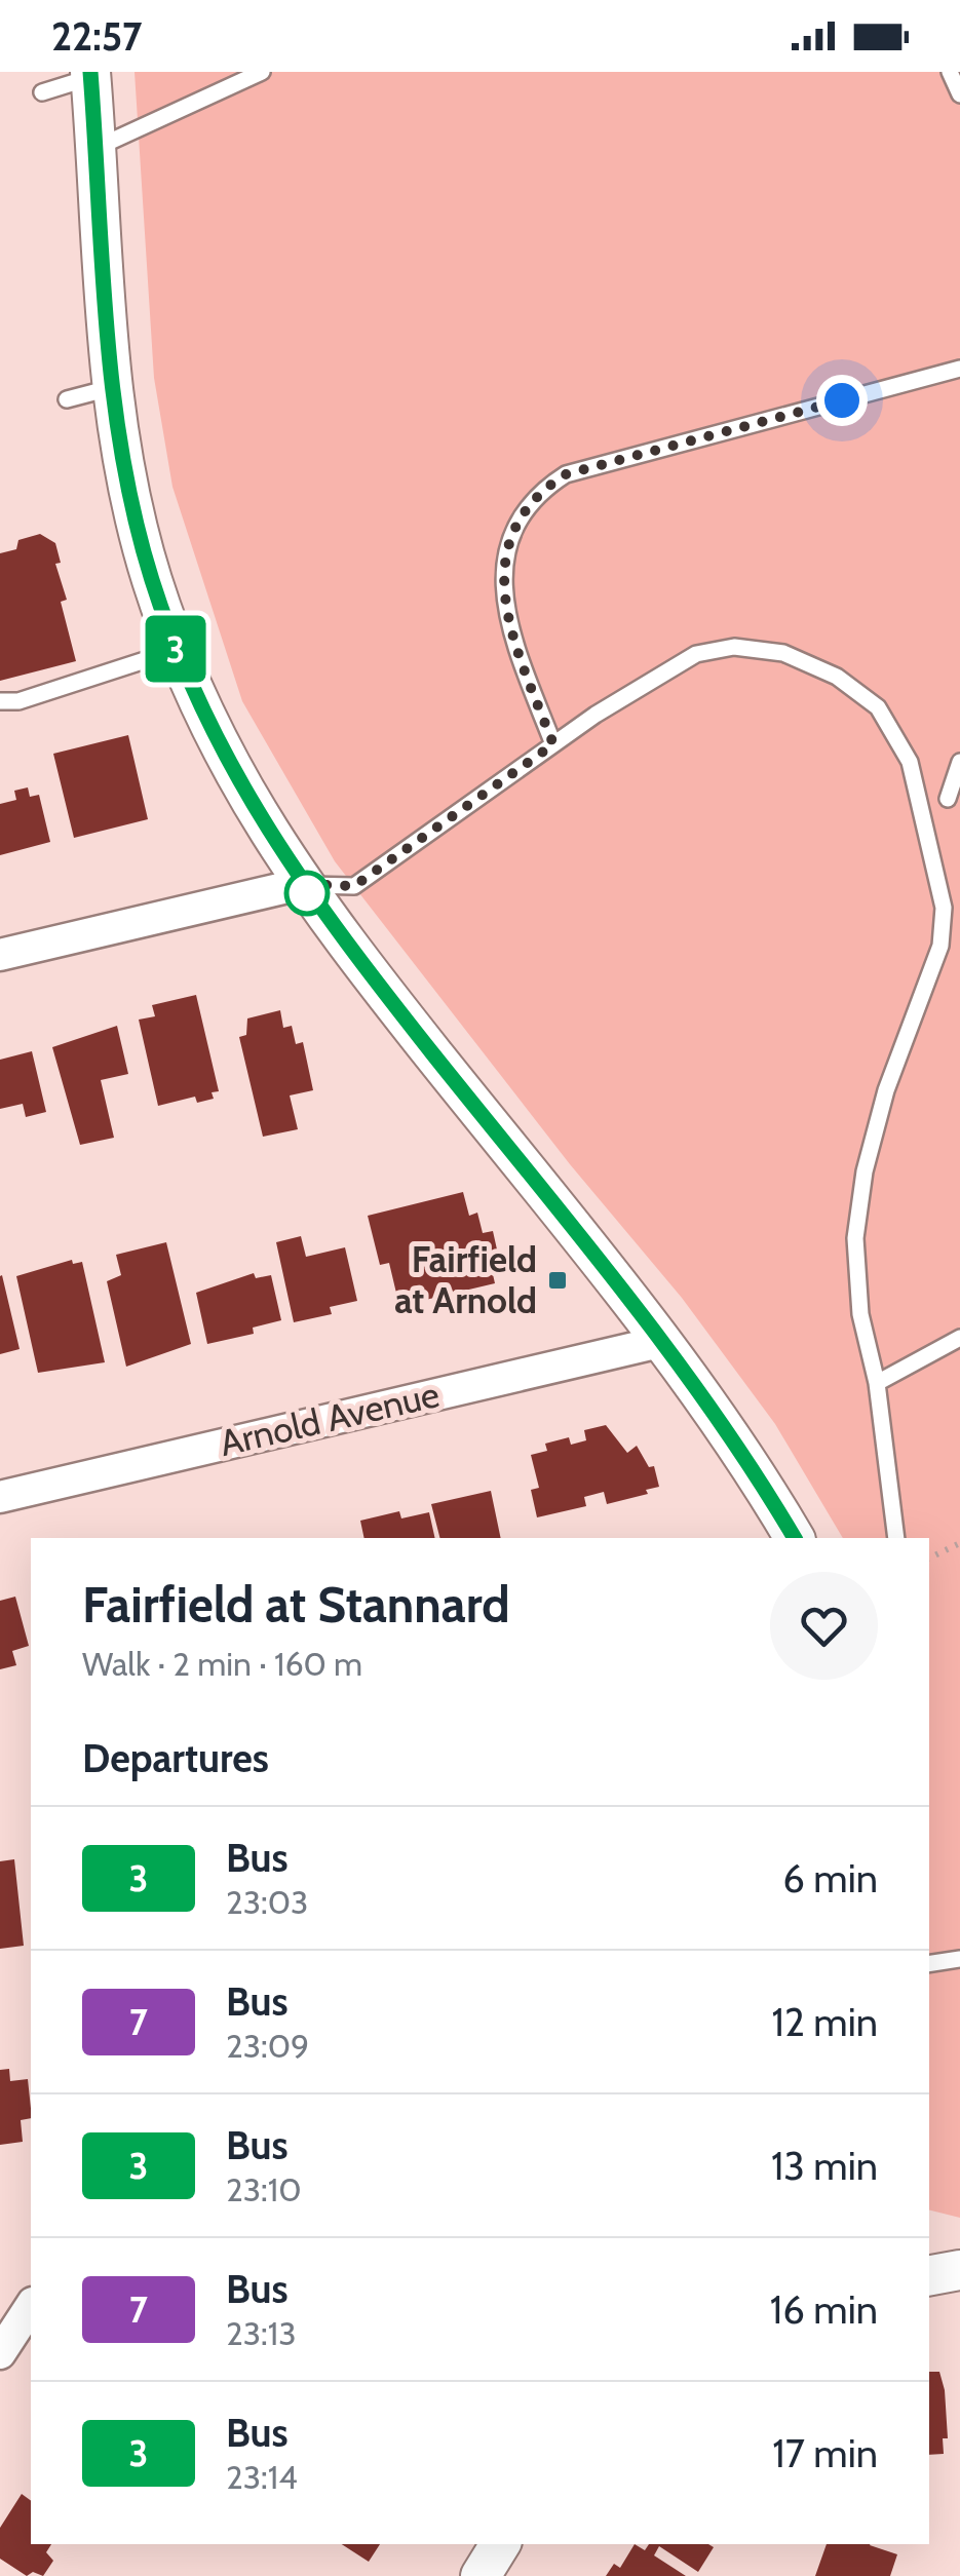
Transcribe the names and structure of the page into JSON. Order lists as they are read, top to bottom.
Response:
{
  "streets": {
    "street": ["Arnold Avenue"]
  },
  "places": {
    "transit": ["Fairfield at Arnold"]
  },
  "lines": ["bus line 3"],
  "page": {
    "status": "22:57",
    "on_map": "3",
    "heading": [
      ["Fairfield at Stannard", "Walk · 2 min · 160 m"],
      "Departures"
    ],
    "list": [
      {
        "mark": "3",
        "name": "Bus",
        "note": "23:03",
        "value": "6 min"
      },
      {
        "mark": "7",
        "name": "Bus",
        "note": "23:09",
        "value": "12 min"
      },
      {
        "mark": "3",
        "name": "Bus",
        "note": "23:10",
        "value": "13 min"
      },
      {
        "mark": "7",
        "name": "Bus",
        "note": "23:13",
        "value": "16 min"
      },
      {
        "mark": "3",
        "name": "Bus",
        "note": "23:14",
        "value": "17 min"
      }
    ]
  }
}
